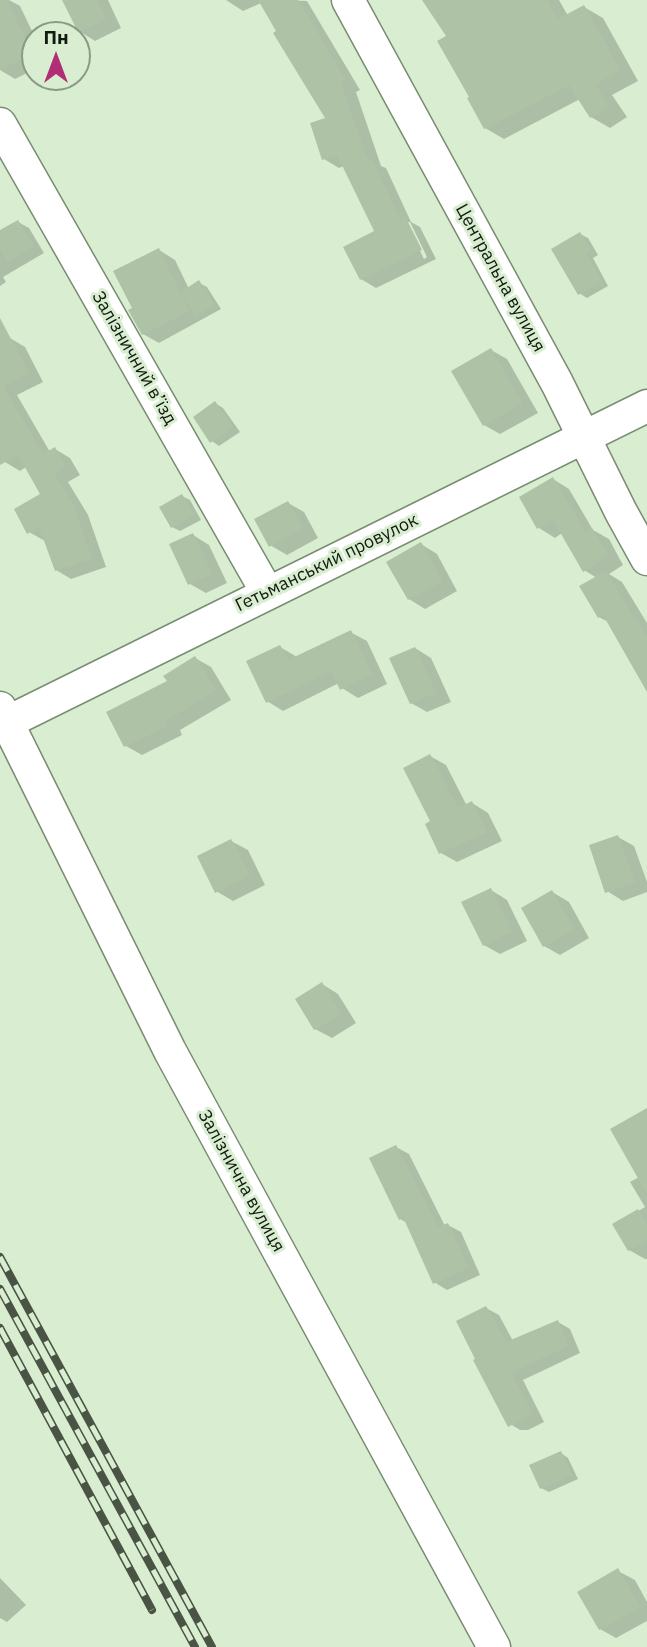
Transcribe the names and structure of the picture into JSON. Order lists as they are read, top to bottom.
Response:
{
  "streets": {
    "street": [
      "Центральна вулиця",
      "Залізничний в’їзд",
      "Гетьманський провулок",
      "Залізнична вулиця"
    ]
  },
  "crossings": [
    ["Центральна вулиця", "Гетьманський провулок"],
    ["Залізничний в’їзд", "Гетьманський провулок"],
    ["Гетьманський провулок", "Залізнична вулиця"]
  ],
  "north": "top"
}
